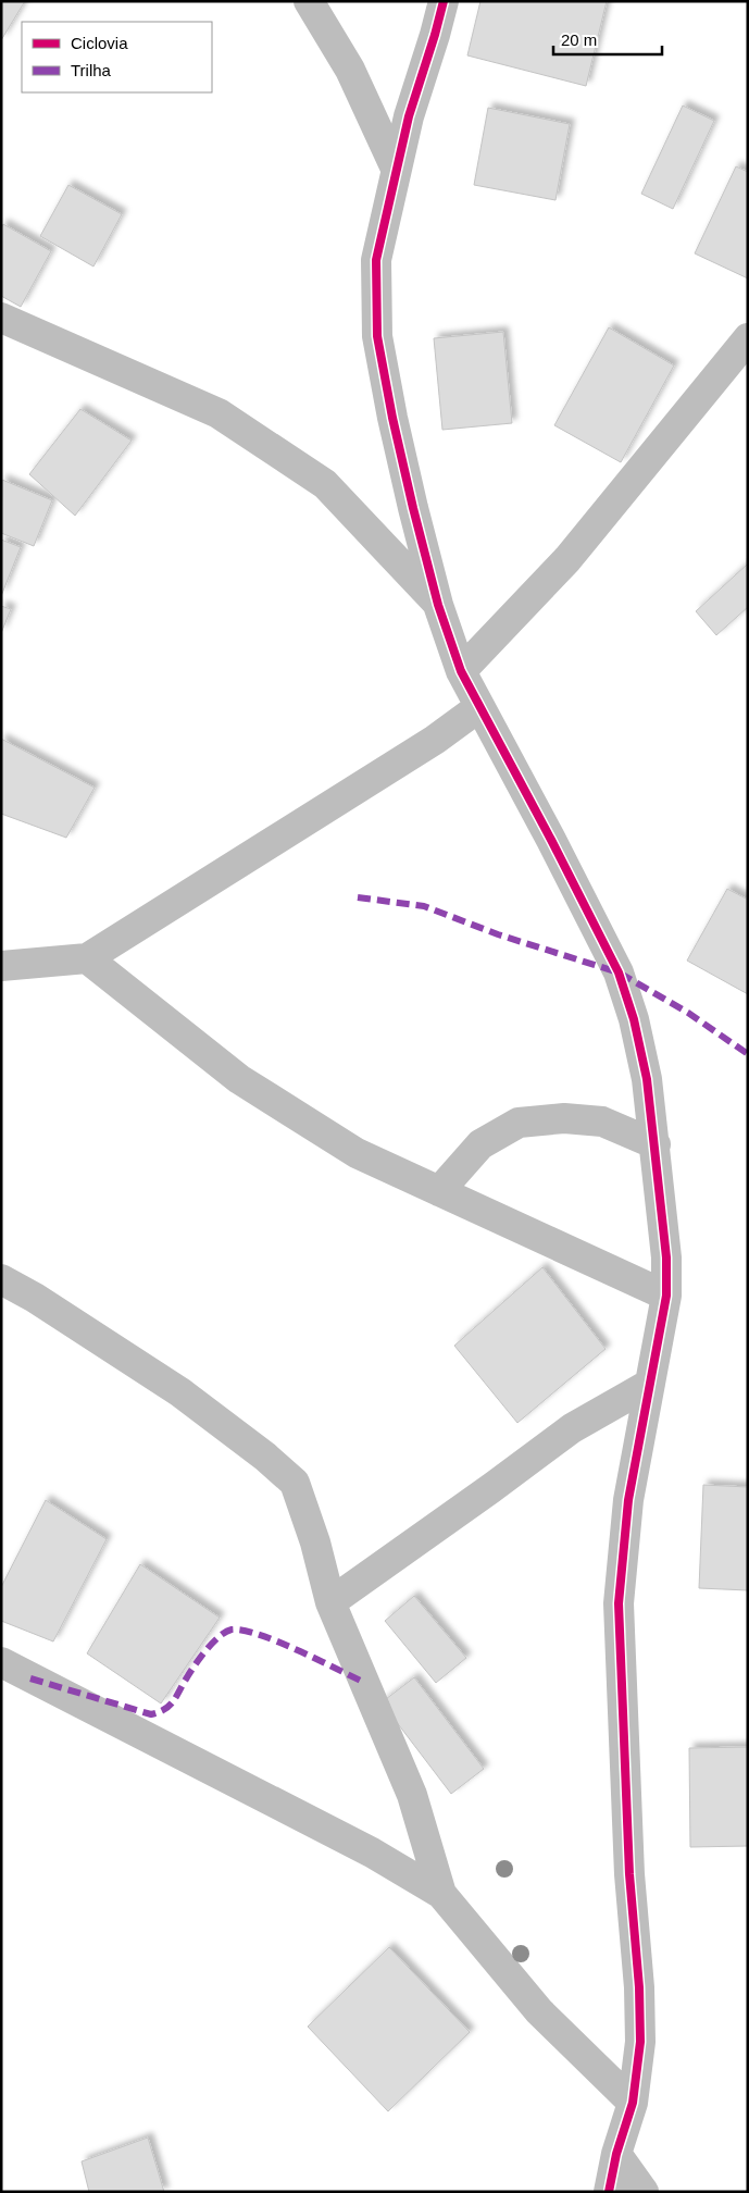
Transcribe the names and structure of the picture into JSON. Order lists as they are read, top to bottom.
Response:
{
  "legend": ["Ciclovia", "Trilha"],
  "scale_bar": "20 m"
}
